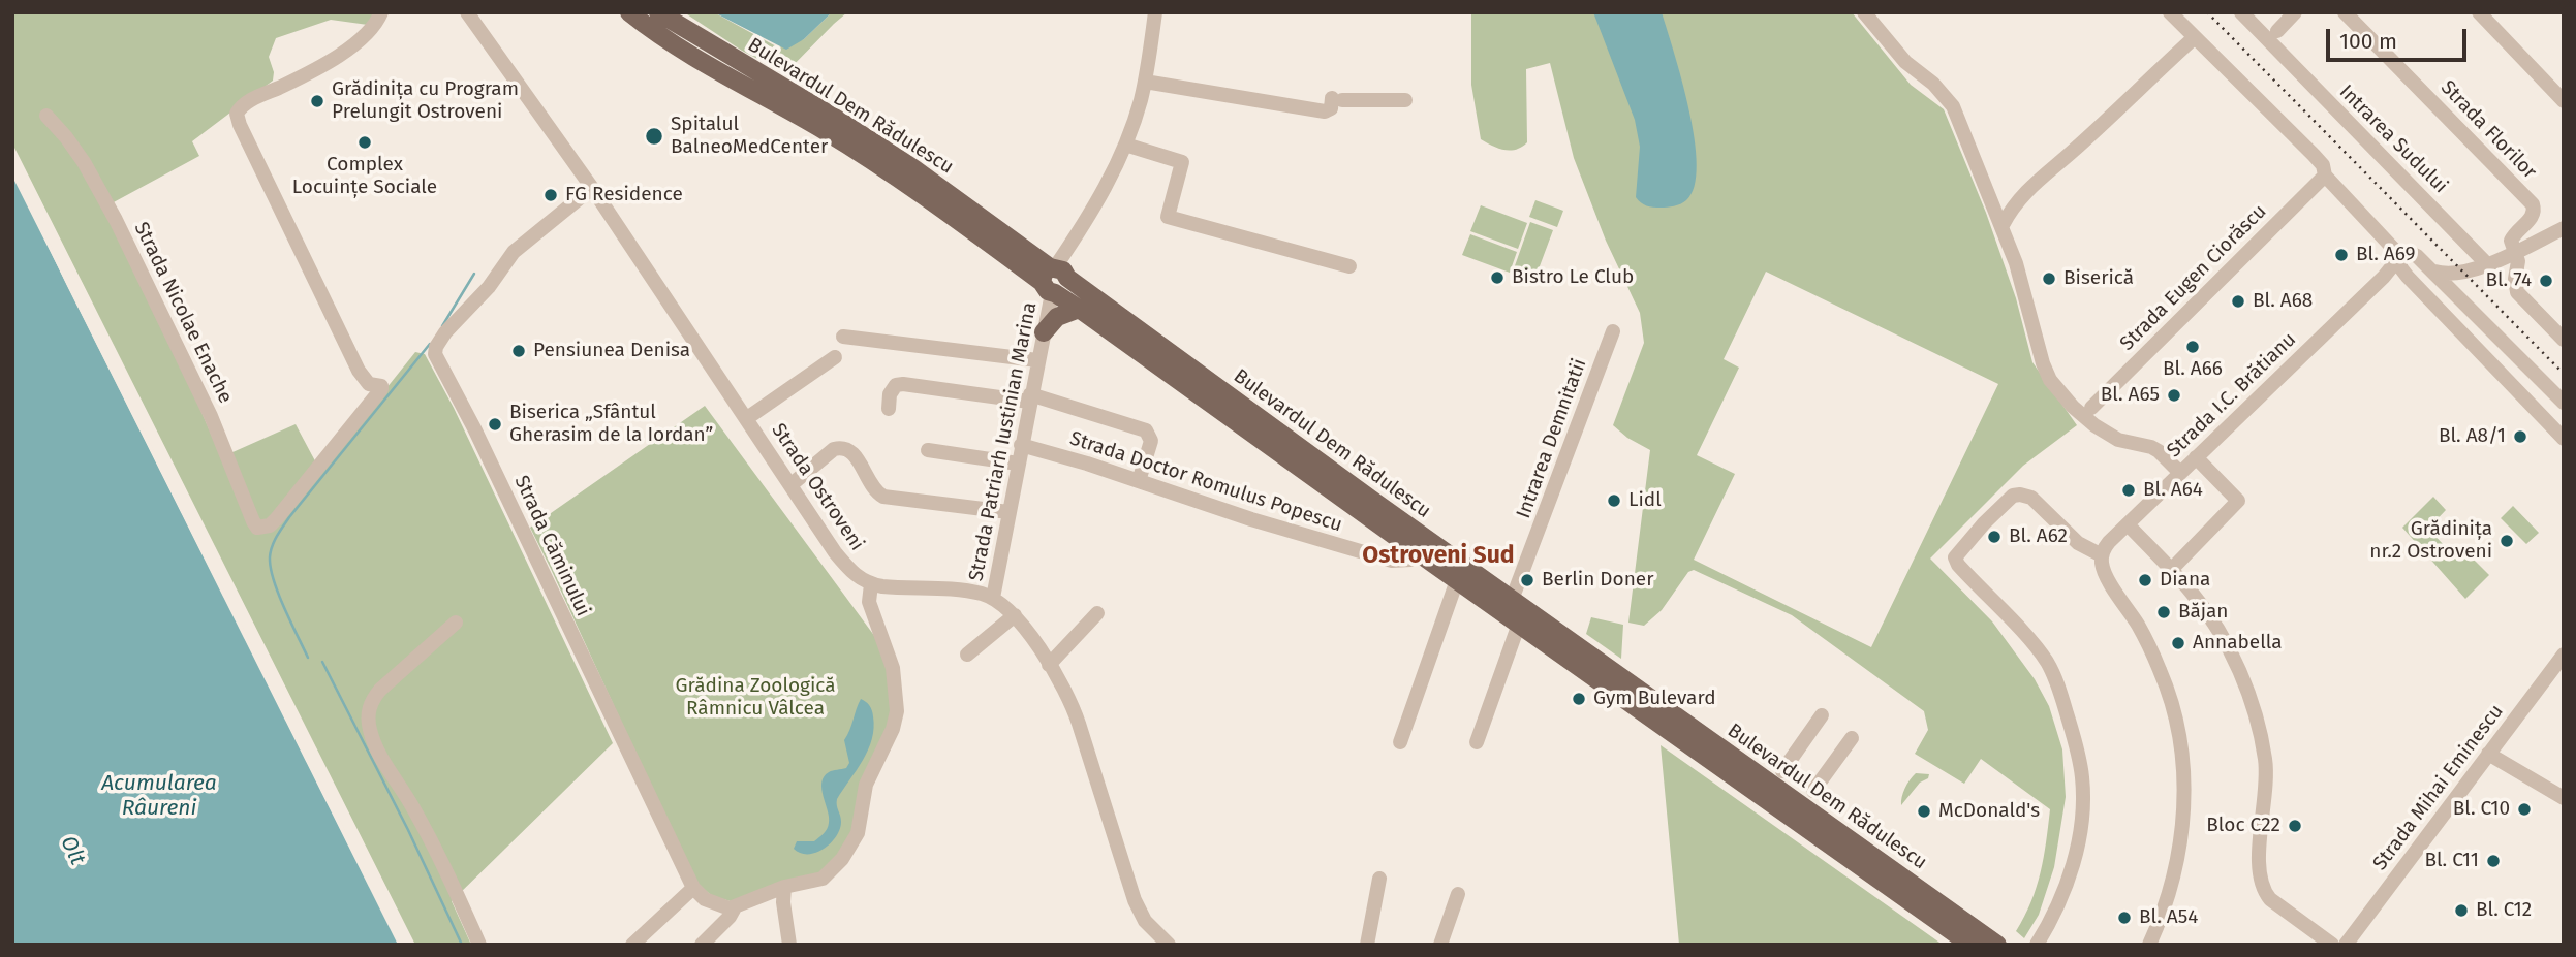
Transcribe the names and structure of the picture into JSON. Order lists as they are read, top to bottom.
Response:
{
  "streets": {
    "main road": ["Bulevardul Dem Rădulescu"],
    "street": [
      "Strada Florilor",
      "Intrarea Sudului",
      "Strada Eugen Ciorăscu",
      "Strada Nicolae Enache",
      "Strada I.C. Brătianu",
      "Intrarea Demnitatii",
      "Strada Patriarh Iustinian Marina",
      "Strada Doctor Romulus Popescu",
      "Strada Ostroveni",
      "Strada Căminului",
      "Strada Mihai Eminescu"
    ]
  },
  "crossings": [
    ["Bulevardul Dem Rădulescu", "Intrarea Demnitatii"],
    ["Bulevardul Dem Rădulescu", "Strada Patriarh Iustinian Marina"],
    ["Bulevardul Dem Rădulescu", "Strada Doctor Romulus Popescu"],
    ["Strada Patriarh Iustinian Marina", "Strada Doctor Romulus Popescu"],
    ["Strada Ostroveni", "Strada Căminului"]
  ],
  "districts": ["Ostroveni Sud"],
  "water": ["Acumularea Râureni", "Olt"],
  "parks": ["Grădina Zoologică Râmnicu Vâlcea"],
  "places": [
    "Grădinița cu Program Prelungit Ostroveni",
    "Spitalul BalneoMedCenter",
    "Complex Locuințe Sociale",
    "FG Residence",
    "Bl. A69",
    "Bistro Le Club",
    "Biserică",
    "Bl. 74",
    "Bl. A68",
    "Bl. A66",
    "Pensiunea Denisa",
    "Bl. A65",
    "Biserica „Sfântul Gherasim de la Iordan”",
    "Bl. A8/1",
    "Bl. A64",
    "Lidl",
    "Bl. A62",
    "Grădinița nr.2 Ostroveni",
    "Berlin Doner",
    "Diana",
    "Băjan",
    "Annabella",
    "Gym Bulevard",
    "Bl. C10",
    "McDonald's",
    "Bloc C22",
    "Bl. C11",
    "Bl. C12",
    "Bl. A54"
  ],
  "scale_bar": "100 m"
}
